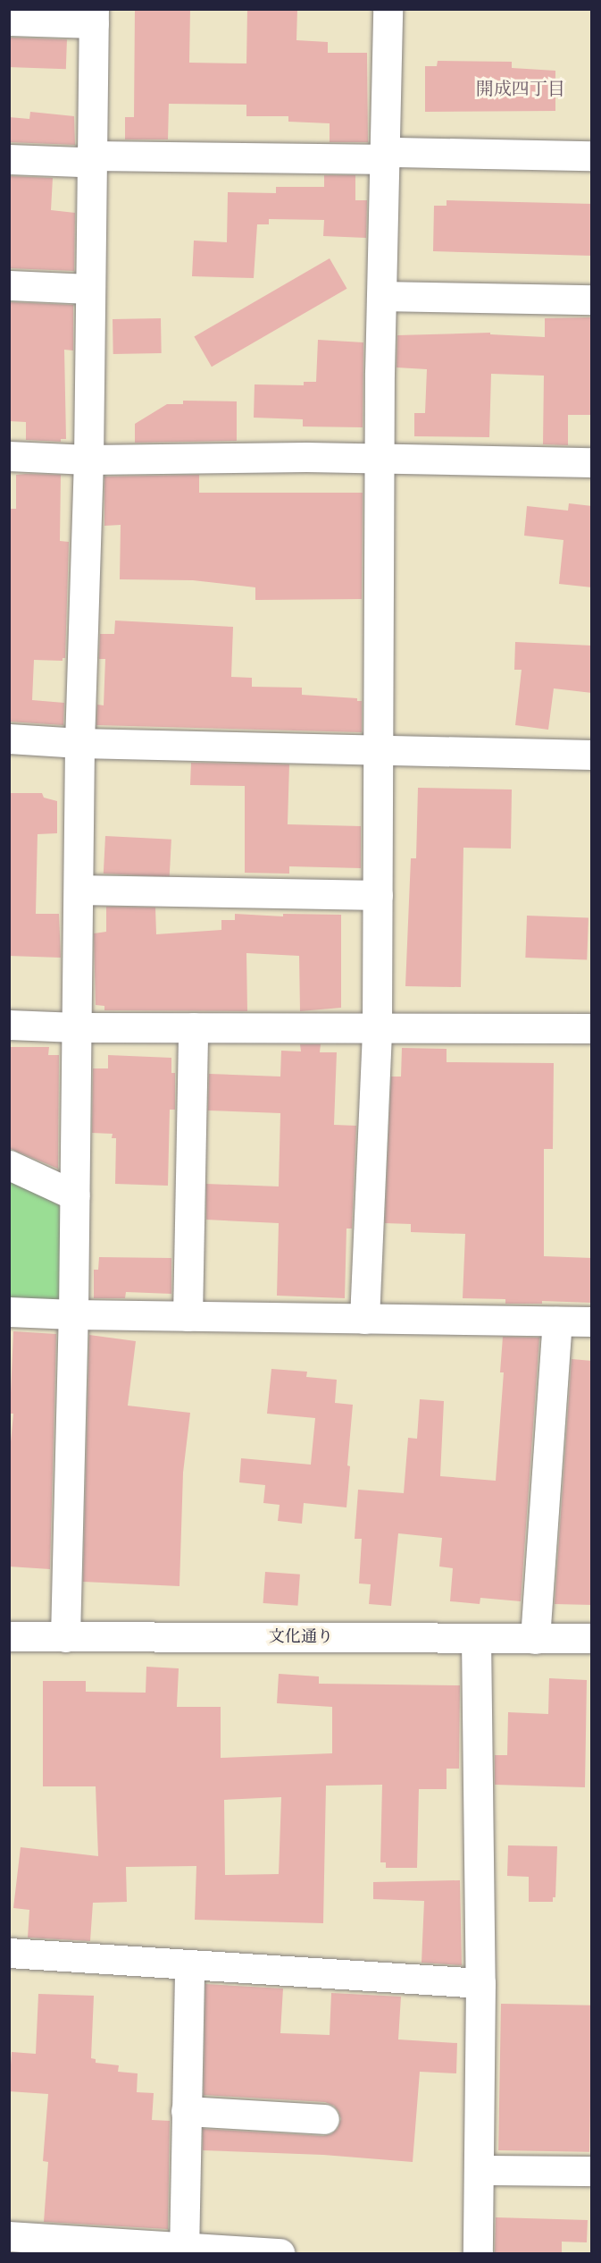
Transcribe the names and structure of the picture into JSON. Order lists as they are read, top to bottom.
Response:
{
  "streets": {
    "street": ["文化通り"]
  },
  "districts": ["開成四丁目"]
}
